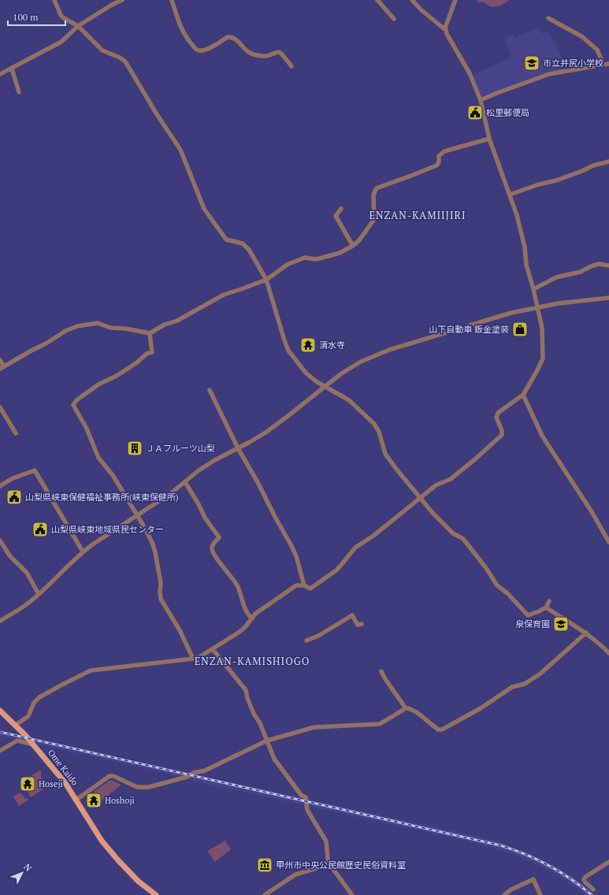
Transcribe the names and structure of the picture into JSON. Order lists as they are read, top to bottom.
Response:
{
  "streets": {
    "main road": ["Ome Kaido"]
  },
  "districts": ["ENZAN-KAMIIJIRI", "ENZAN-KAMISHIOGO"],
  "places": {
    "school or university": ["市立井尻小学校", "泉保育園"],
    "public building": ["松里郵便局", "山梨県峡東保健福祉事務所(峡東保健所)", "山梨県峡東地域県民センター"],
    "shop": ["山下自動車 鈑金塗装"],
    "temple": ["清水寺", "Hoseji", "Hoshoji"],
    "building": ["ＪＡフルーツ山梨"],
    "museum": ["甲州市中央公民館歴史民俗資料室"]
  },
  "scale_bar": "100 m",
  "north": "top right"
}
